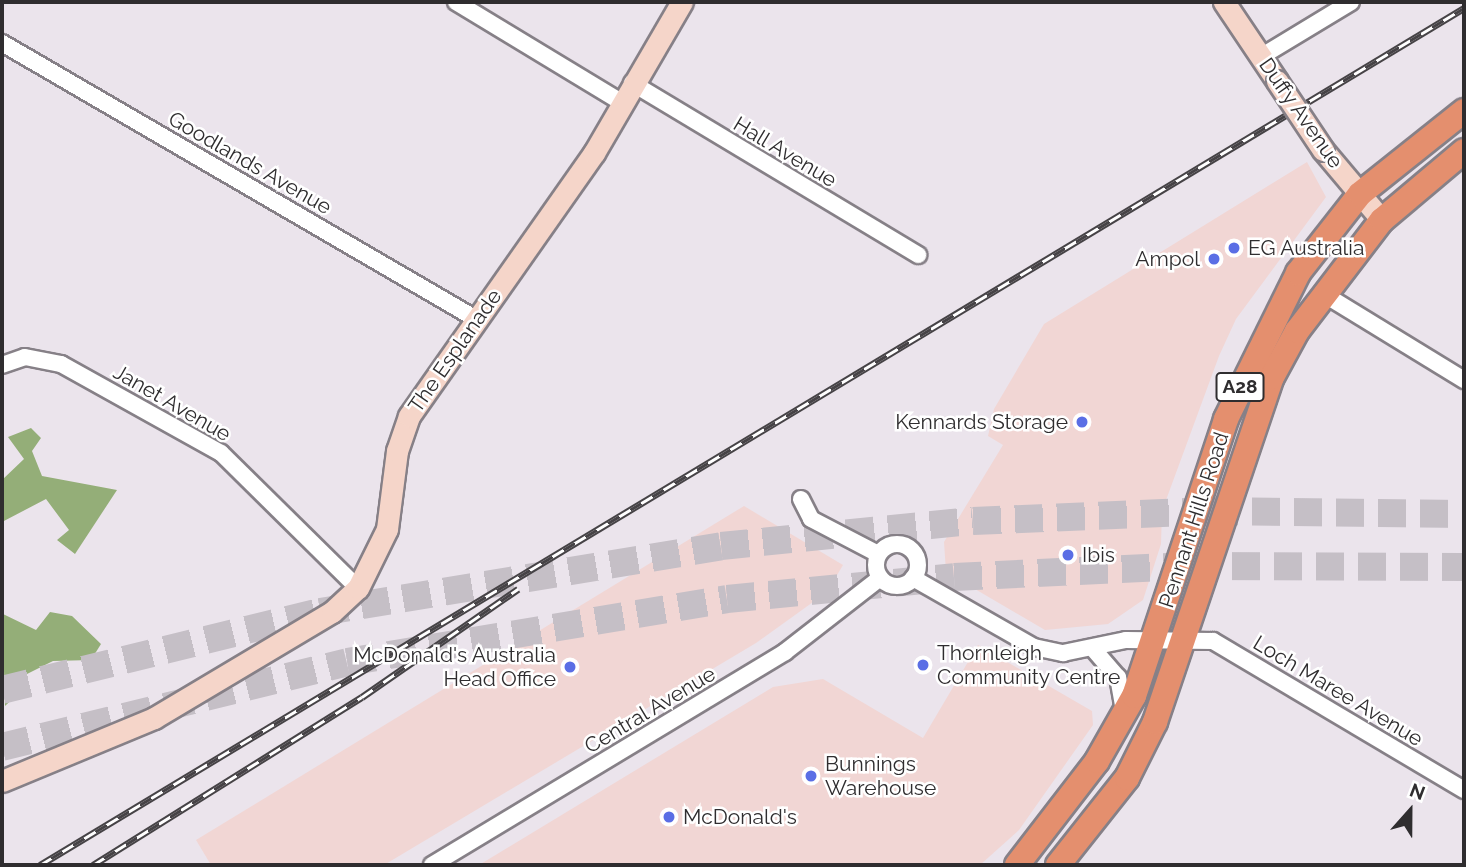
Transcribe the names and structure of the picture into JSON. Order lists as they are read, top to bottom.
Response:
{
  "streets": {
    "highway": ["A28", "Pennant Hills Road"],
    "main road": ["Duffy Avenue", "The Esplanade"],
    "street": [
      "Hall Avenue",
      "Goodlands Avenue",
      "Janet Avenue",
      "Loch Maree Avenue",
      "Central Avenue"
    ]
  },
  "crossings": [
    ["Duffy Avenue", "Pennant Hills Road"],
    ["Hall Avenue", "The Esplanade"],
    ["Goodlands Avenue", "The Esplanade"],
    ["The Esplanade", "Janet Avenue"],
    ["Pennant Hills Road", "Loch Maree Avenue"]
  ],
  "places": [
    "EG Australia",
    "Ampol",
    "Kennards Storage",
    "Ibis",
    "Thornleigh Community Centre",
    "McDonald's Australia Head Office",
    "Bunnings Warehouse",
    "McDonald's"
  ],
  "north": "top"
}
